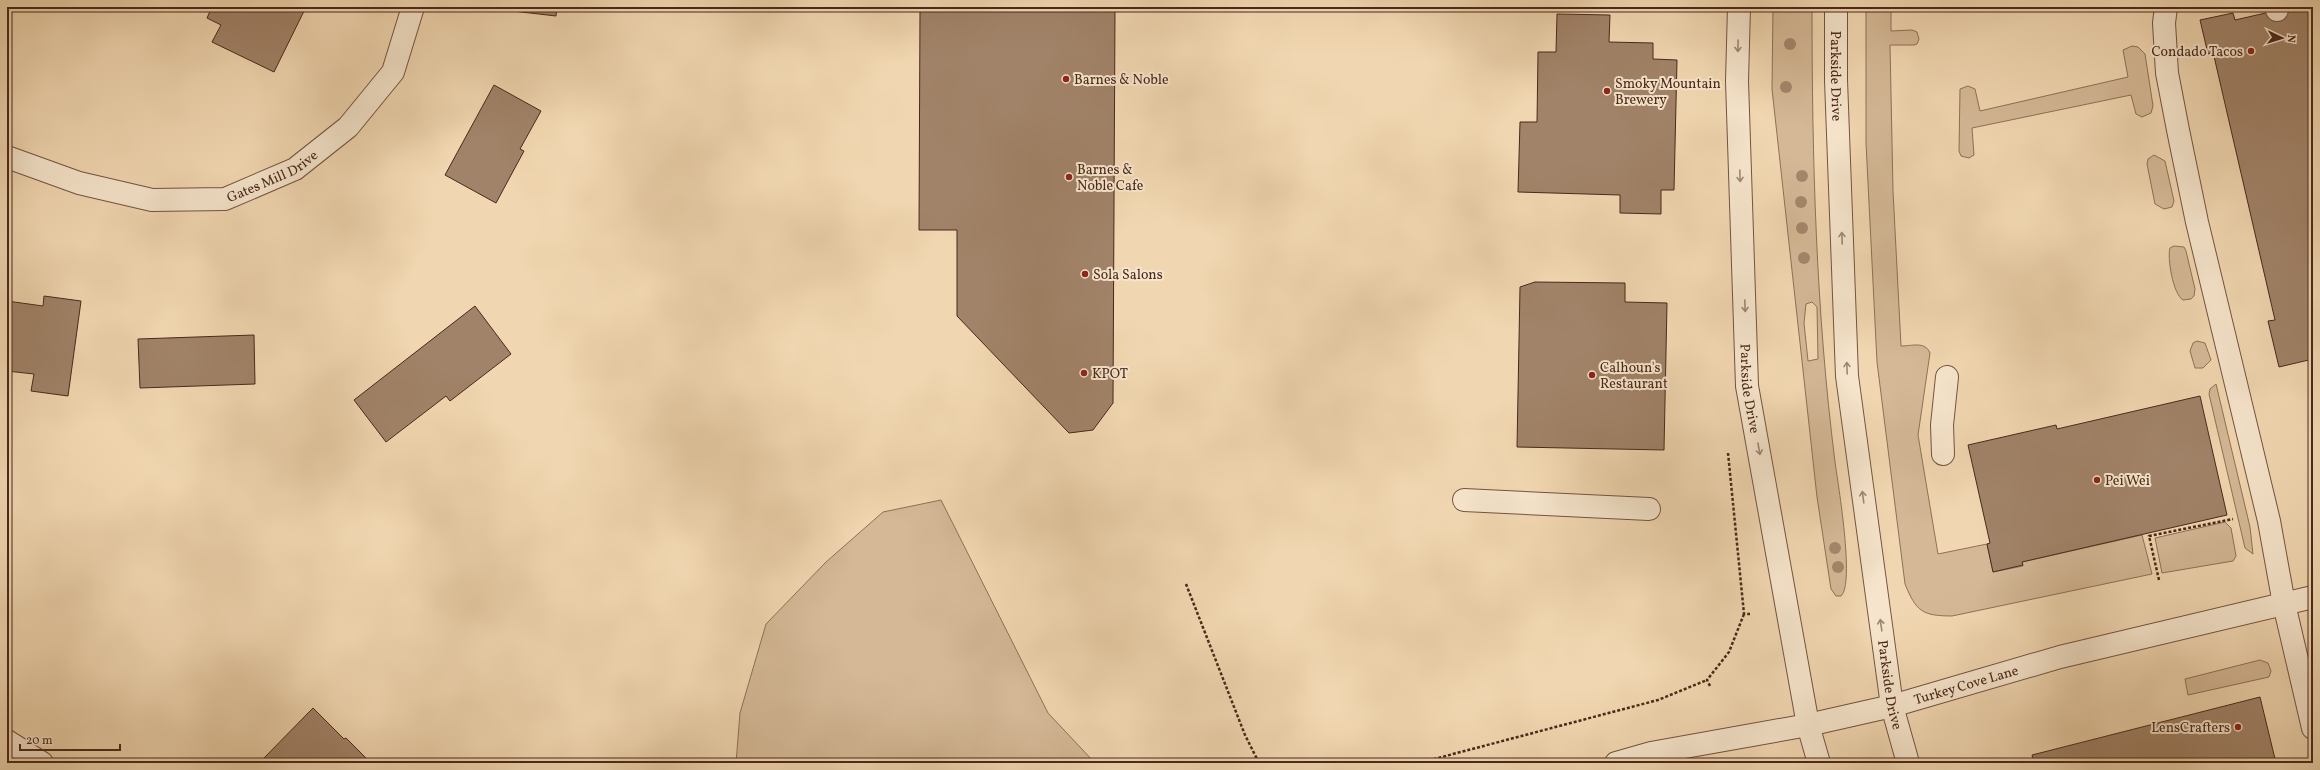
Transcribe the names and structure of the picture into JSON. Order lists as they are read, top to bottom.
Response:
{
  "streets": {
    "street": ["Parkside Drive", "Gates Mill Drive", "Turkey Cove Lane"]
  },
  "crossings": [
    ["Parkside Drive", "Turkey Cove Lane"]
  ],
  "places": [
    "Condado Tacos",
    "Barnes & Noble",
    "Smoky Mountain Brewery",
    "Barnes & Noble Cafe",
    "Sola Salons",
    "KPOT",
    "Calhoun's Restaurant",
    "Pei Wei",
    "LensCrafters"
  ],
  "scale_bar": "20 m",
  "north": "right"
}
